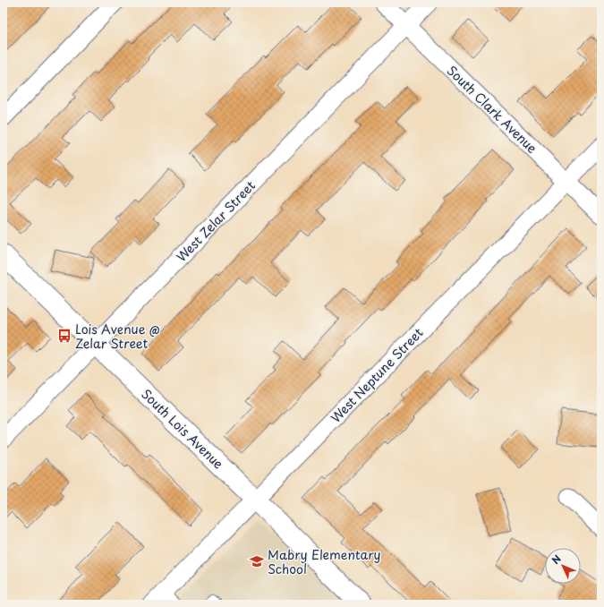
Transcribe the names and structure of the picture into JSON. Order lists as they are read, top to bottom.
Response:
{
  "streets": {
    "street": [
      "South Clark Avenue",
      "West Zelar Street",
      "West Neptune Street",
      "South Lois Avenue"
    ]
  },
  "crossings": [
    ["South Clark Avenue", "West Zelar Street"],
    ["South Clark Avenue", "West Neptune Street"],
    ["West Zelar Street", "South Lois Avenue"],
    ["West Neptune Street", "South Lois Avenue"]
  ],
  "places": {
    "bus stop": ["Lois Avenue @ Zelar Street"],
    "school or university": ["Mabry Elementary School"]
  },
  "north": "top left"
}
